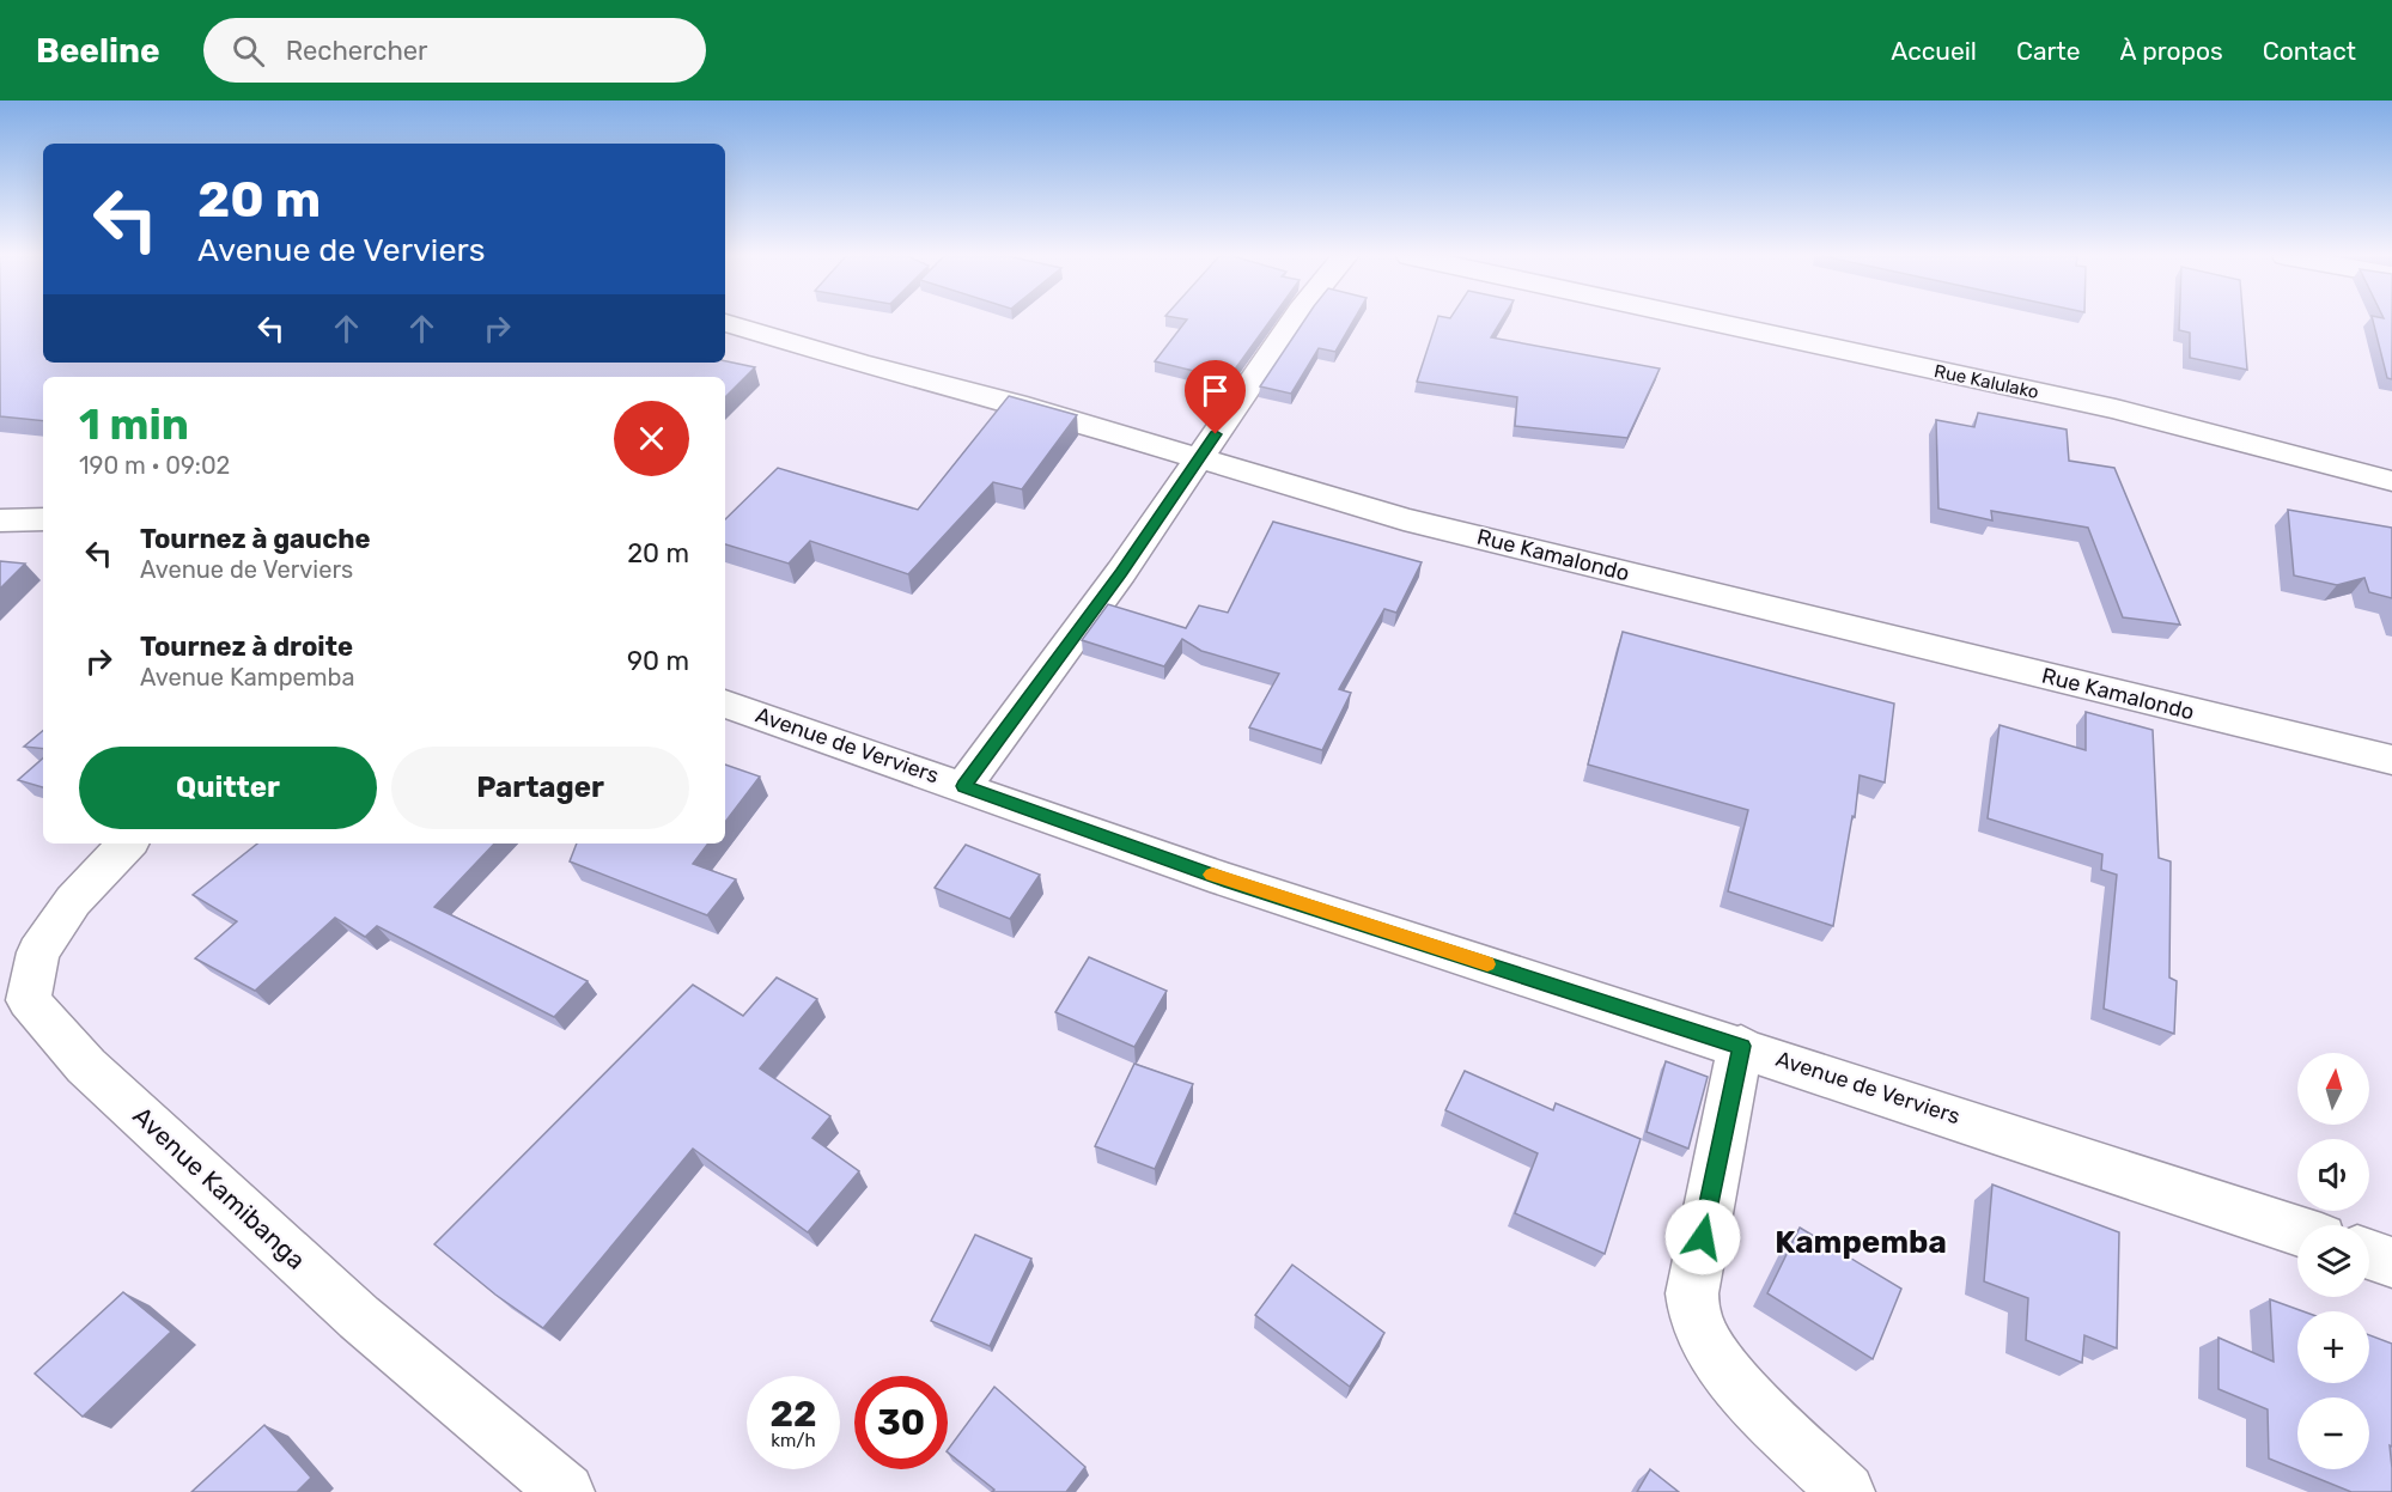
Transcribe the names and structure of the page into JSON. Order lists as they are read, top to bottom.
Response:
{
  "streets": {
    "street": [
      "Rue Kalulako",
      "Rue Kamalondo",
      "Avenue de Verviers",
      "Avenue Kamibanga"
    ]
  },
  "districts": ["Kampemba"],
  "north": "top",
  "page": {
    "header": "Beeline",
    "search": "Rechercher",
    "nav": [
      "Accueil",
      "Carte",
      "À propos",
      "Contact"
    ],
    "turn": ["20 m", "Avenue de Verviers"],
    "heading": ["1 min", "190 m · 09:02"],
    "list": [
      {
        "name": "Tournez à gauche",
        "note": "Avenue de Verviers",
        "value": "20 m"
      },
      {
        "name": "Tournez à droite",
        "note": "Avenue Kampemba",
        "value": "90 m"
      }
    ],
    "buttons": ["Quitter", "Partager"],
    "map_buttons": ["+", "−"],
    "speed": "22 km/h",
    "limit": "30"
  }
}
